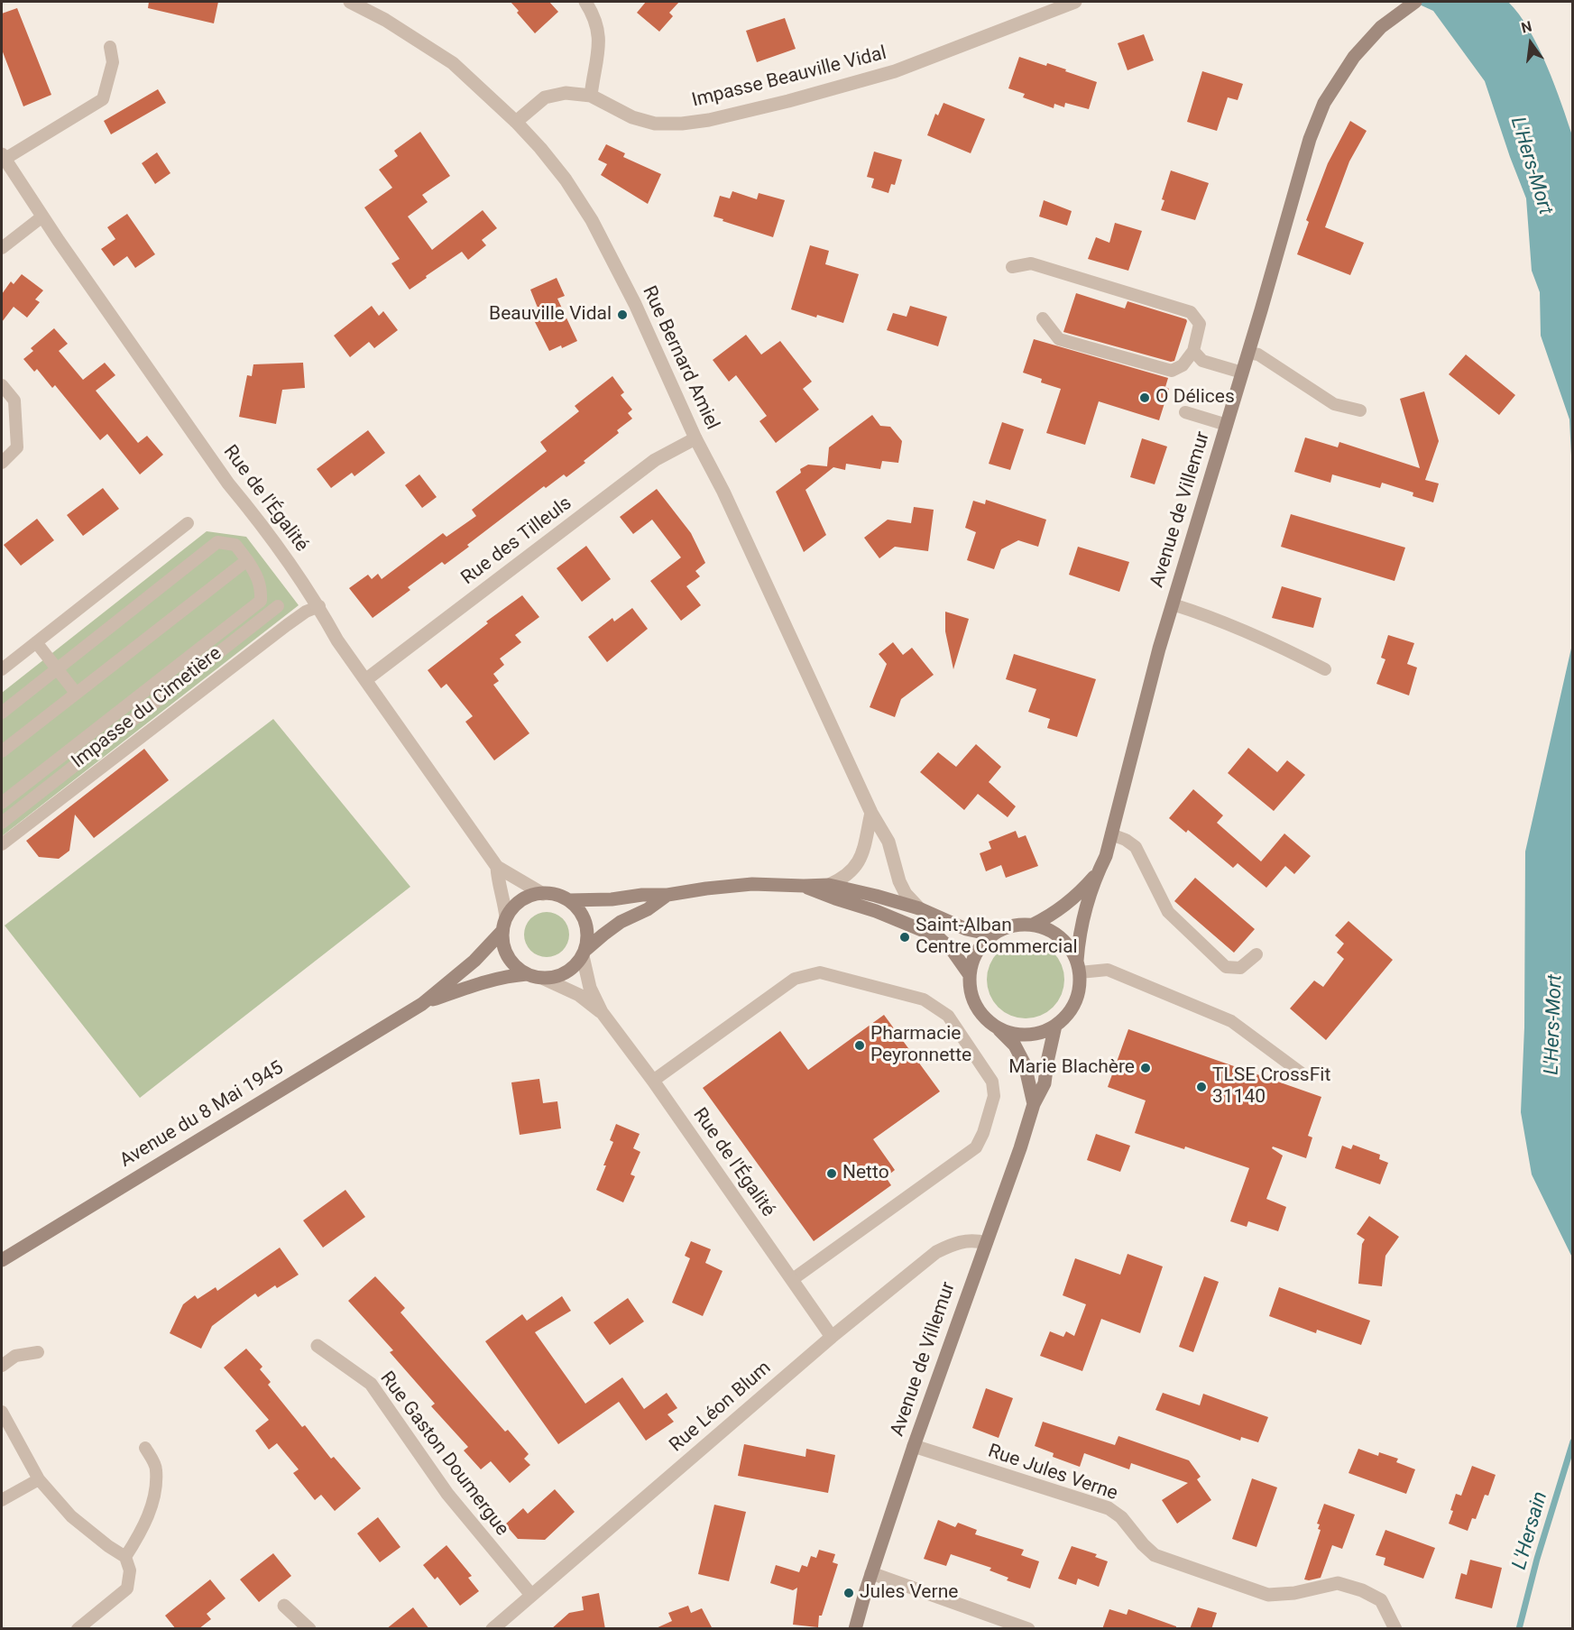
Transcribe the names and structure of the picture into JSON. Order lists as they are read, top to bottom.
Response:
{
  "streets": {
    "main road": ["Avenue de Villemur", "Avenue du 8 Mai 1945"],
    "street": [
      "Impasse Beauville Vidal",
      "Rue Bernard Amiel",
      "Rue de l'Égalité",
      "Rue des Tilleuls",
      "Rue Léon Blum",
      "Rue Gaston Doumergue",
      "Rue Jules Verne"
    ],
    "lane": ["Impasse du Cimetière"]
  },
  "crossings": [
    ["Impasse Beauville Vidal", "Rue Bernard Amiel"],
    ["Rue Bernard Amiel", "Rue des Tilleuls"],
    ["Rue de l'Égalité", "Rue des Tilleuls"],
    ["Rue de l'Égalité", "Impasse du Cimetière"],
    ["Rue de l'Égalité", "Avenue du 8 Mai 1945"],
    ["Rue de l'Égalité", "Rue Léon Blum"],
    ["Avenue de Villemur", "Rue Léon Blum"],
    ["Avenue de Villemur", "Rue Jules Verne"],
    ["Rue Léon Blum", "Rue Gaston Doumergue"]
  ],
  "water": ["L'Hers-Mort", "L'Hersain"],
  "places": [
    "Beauville Vidal",
    "O Délices",
    "Saint-Alban Centre Commercial",
    "Pharmacie Peyronnette",
    "Marie Blachère",
    "TLSE CrossFit 31140",
    "Netto",
    "Jules Verne"
  ],
  "north": "top"
}
